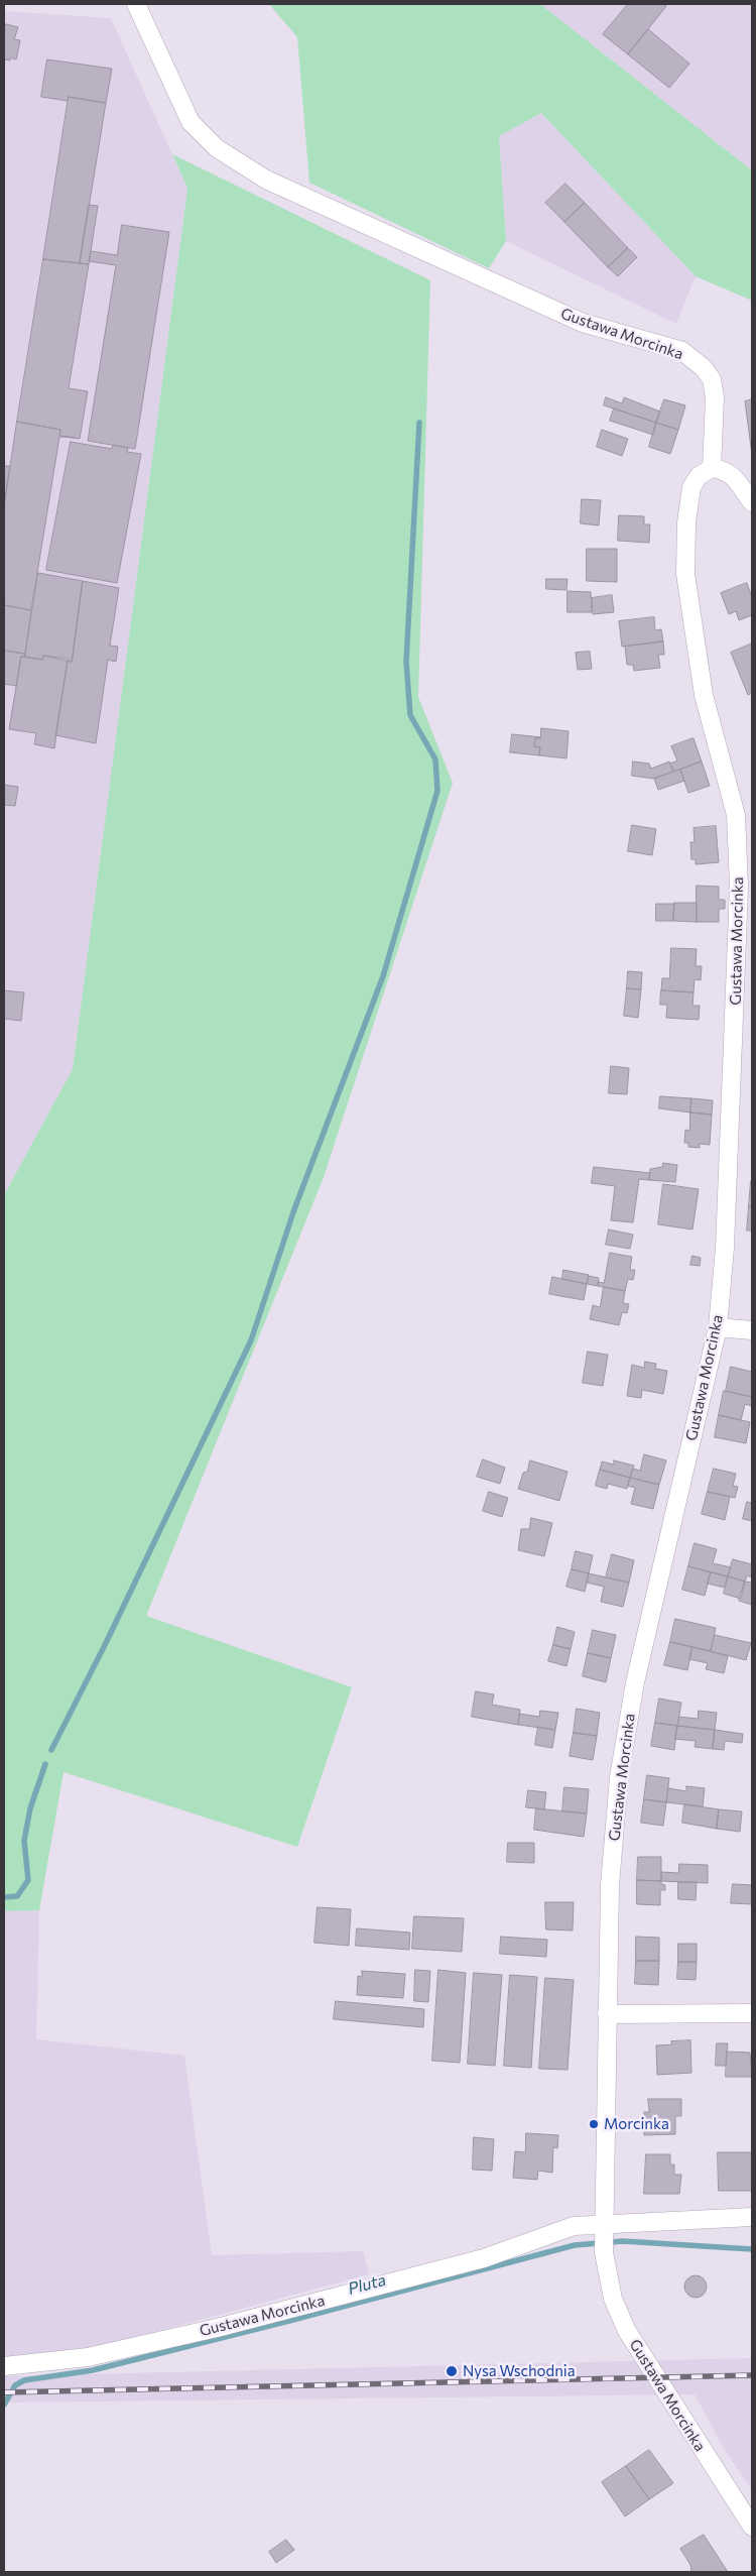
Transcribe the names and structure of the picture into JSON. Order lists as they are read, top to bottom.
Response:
{
  "streets": {
    "street": ["Gustawa Morcinka"]
  },
  "water": ["Pluta"],
  "places": ["Morcinka", "Nysa Wschodnia"]
}
